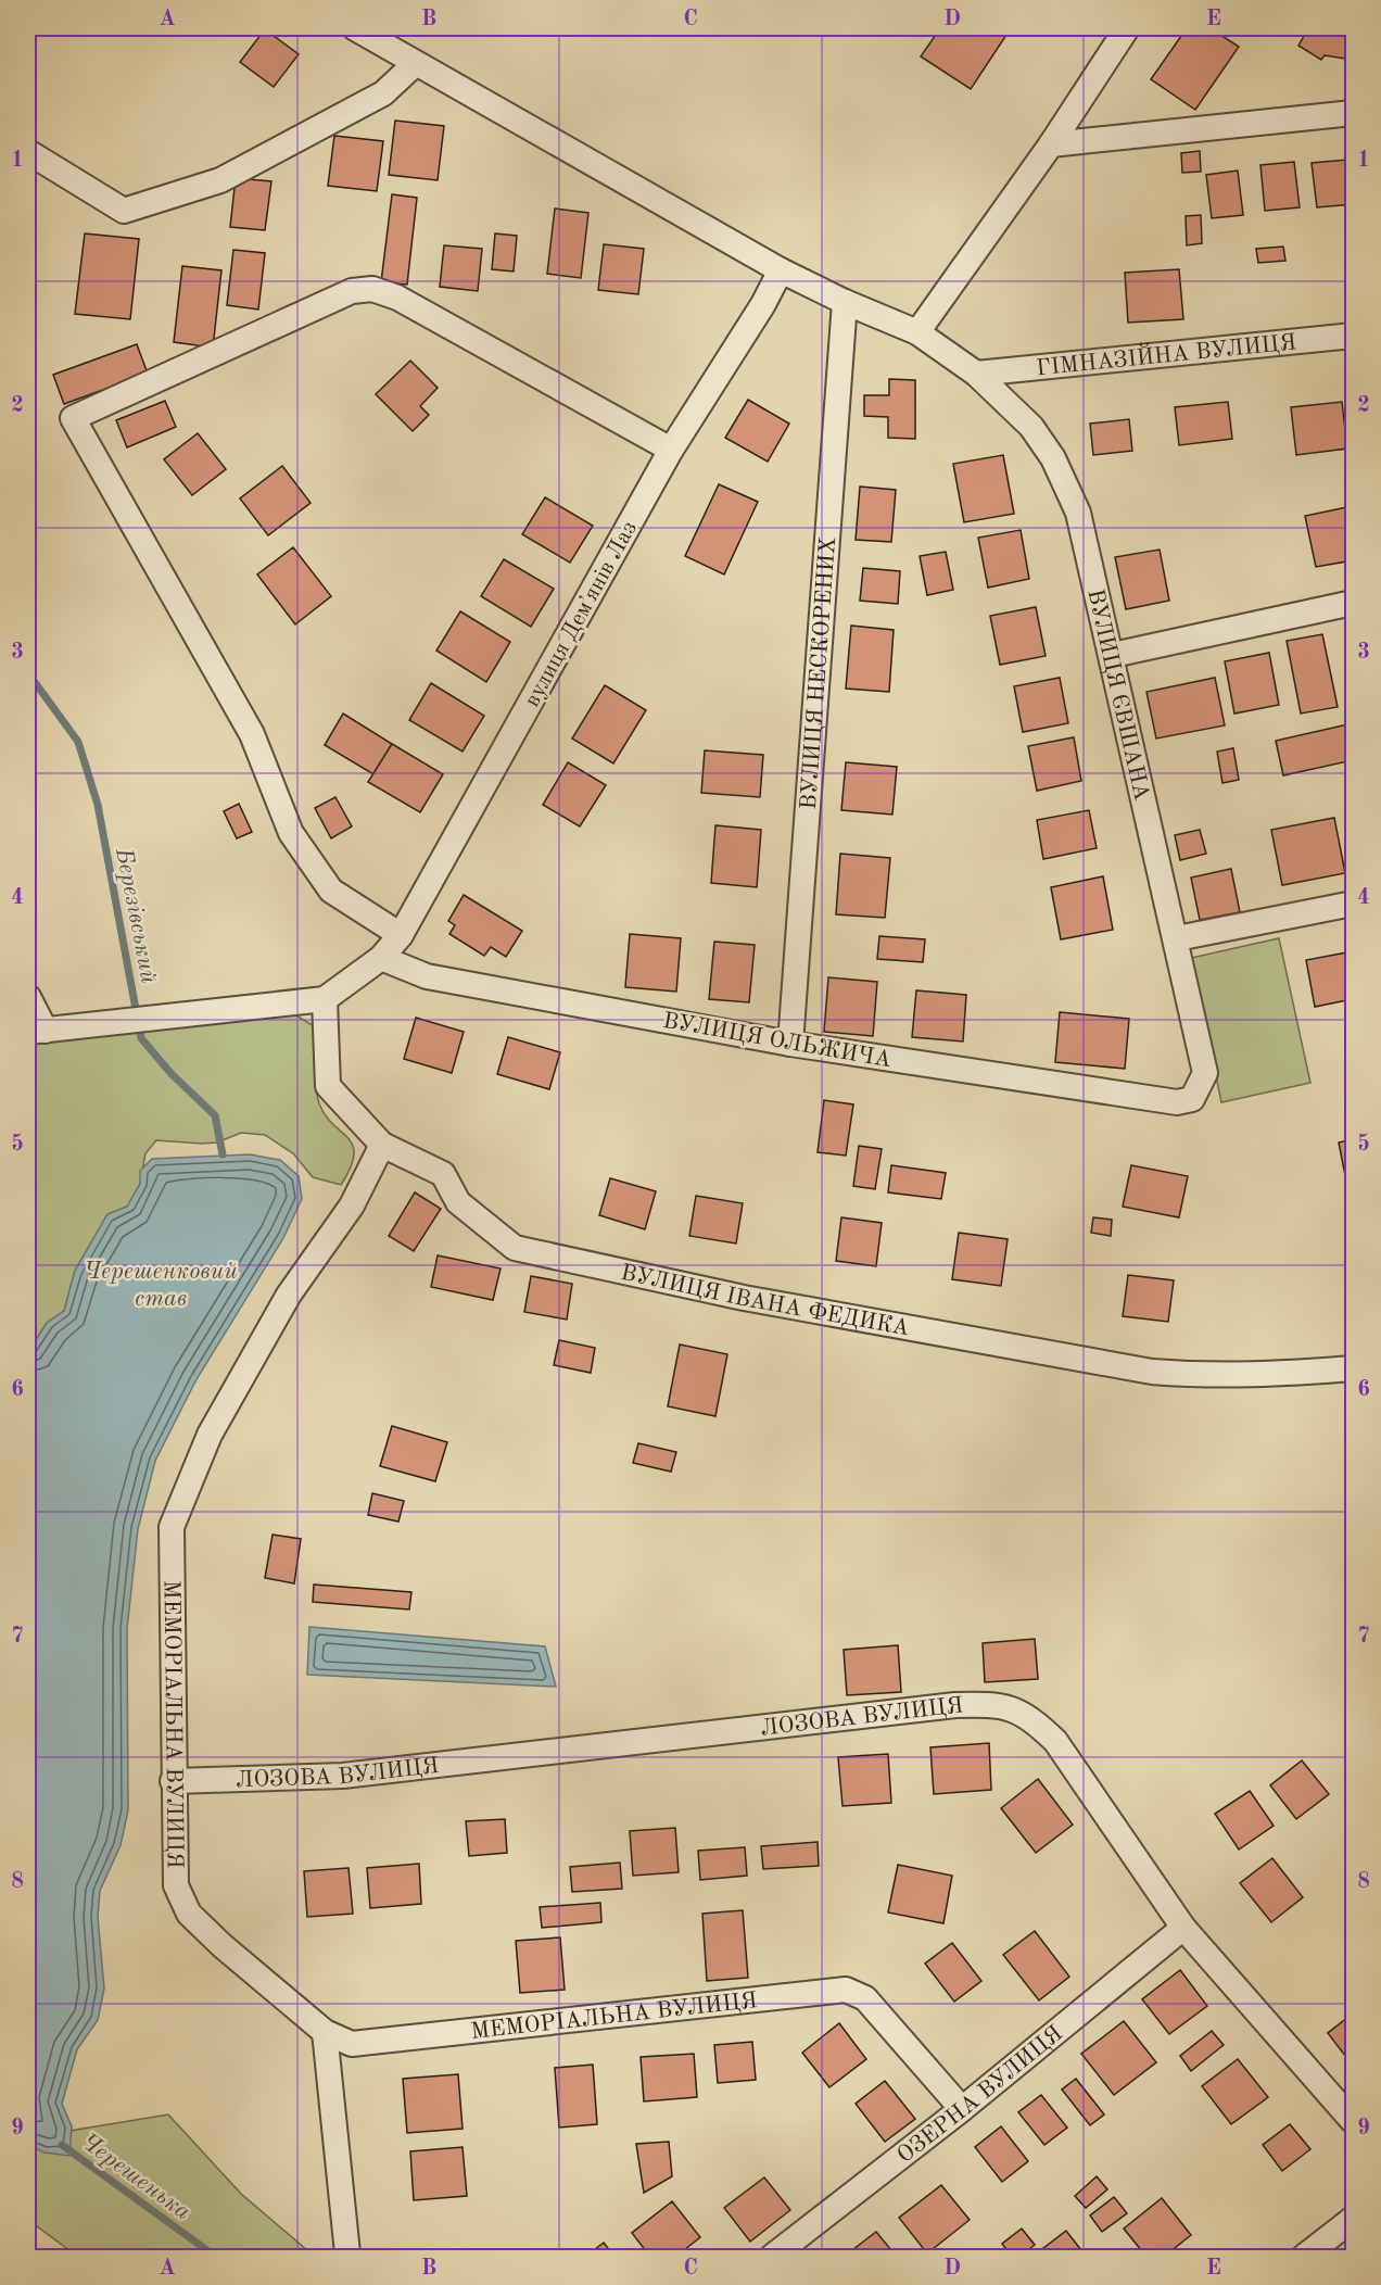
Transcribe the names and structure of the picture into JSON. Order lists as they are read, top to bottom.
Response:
{
  "streets": {
    "street": [
      "ГІМНАЗІЙНА ВУЛИЦЯ",
      "вулиця Демʼянів Лаз",
      "ВУЛИЦЯ НЕСКОРЕНИХ",
      "ВУЛИЦЯ ЄВШАНА",
      "ВУЛИЦЯ ОЛЬЖИЧА",
      "ВУЛИЦЯ ІВАНА ФЕДИКА",
      "ЛОЗОВА ВУЛИЦЯ",
      "МЕМОРІАЛЬНА ВУЛИЦЯ",
      "ОЗЕРНА ВУЛИЦЯ"
    ]
  },
  "crossings": [
    ["ГІМНАЗІЙНА ВУЛИЦЯ", "ВУЛИЦЯ ЄВШАНА"],
    ["вулиця Демʼянів Лаз", "ВУЛИЦЯ ЄВШАНА"],
    ["вулиця Демʼянів Лаз", "ВУЛИЦЯ ОЛЬЖИЧА"],
    ["вулиця Демʼянів Лаз", "ВУЛИЦЯ ІВАНА ФЕДИКА"],
    ["ВУЛИЦЯ НЕСКОРЕНИХ", "ВУЛИЦЯ ЄВШАНА"],
    ["ВУЛИЦЯ НЕСКОРЕНИХ", "ВУЛИЦЯ ОЛЬЖИЧА"],
    ["ВУЛИЦЯ ЄВШАНА", "ВУЛИЦЯ ОЛЬЖИЧА"],
    ["ВУЛИЦЯ ІВАНА ФЕДИКА", "МЕМОРІАЛЬНА ВУЛИЦЯ"],
    ["ЛОЗОВА ВУЛИЦЯ", "МЕМОРІАЛЬНА ВУЛИЦЯ"],
    ["ЛОЗОВА ВУЛИЦЯ", "ОЗЕРНА ВУЛИЦЯ"],
    ["МЕМОРІАЛЬНА ВУЛИЦЯ", "ОЗЕРНА ВУЛИЦЯ"]
  ],
  "water": ["Березівський", "Черешенковий став", "Черешенька"],
  "grid": {
    "columns": [
      "A",
      "B",
      "C",
      "D",
      "E"
    ],
    "rows": [
      "1",
      "2",
      "3",
      "4",
      "5",
      "6",
      "7",
      "8",
      "9"
    ]
  }
}
